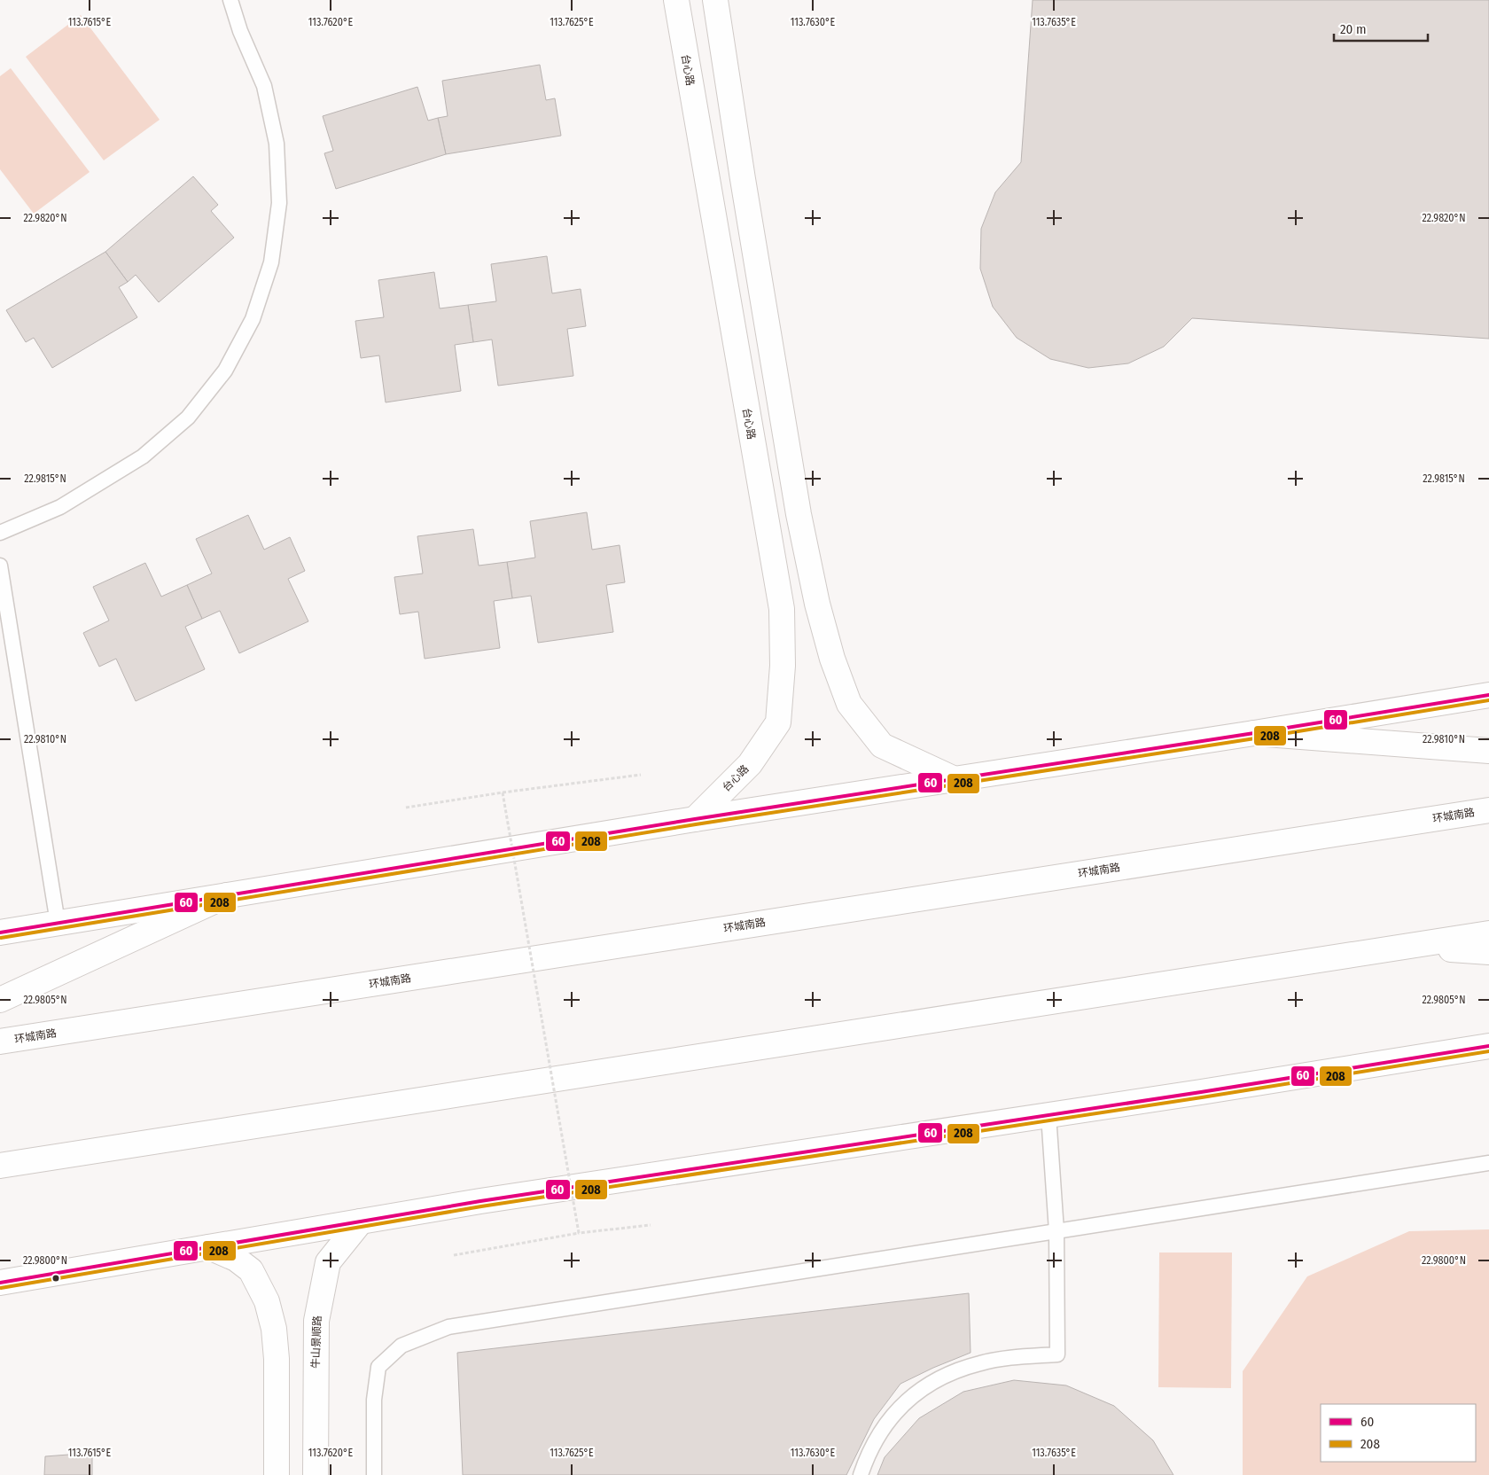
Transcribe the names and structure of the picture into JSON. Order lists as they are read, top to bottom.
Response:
{
  "streets": {
    "main road": ["台心路", "环城南路", "牛山景顺路"]
  },
  "lines": ["transit line 60", "transit line 208"],
  "legend": ["60", "208"],
  "scale_bar": "20 m",
  "coordinates": [
    "113.7615°E",
    "113.7620°E",
    "113.7625°E",
    "113.7630°E",
    "113.7635°E",
    "22.9820°N",
    "22.9815°N",
    "22.9810°N",
    "22.9805°N",
    "22.9800°N"
  ]
}
